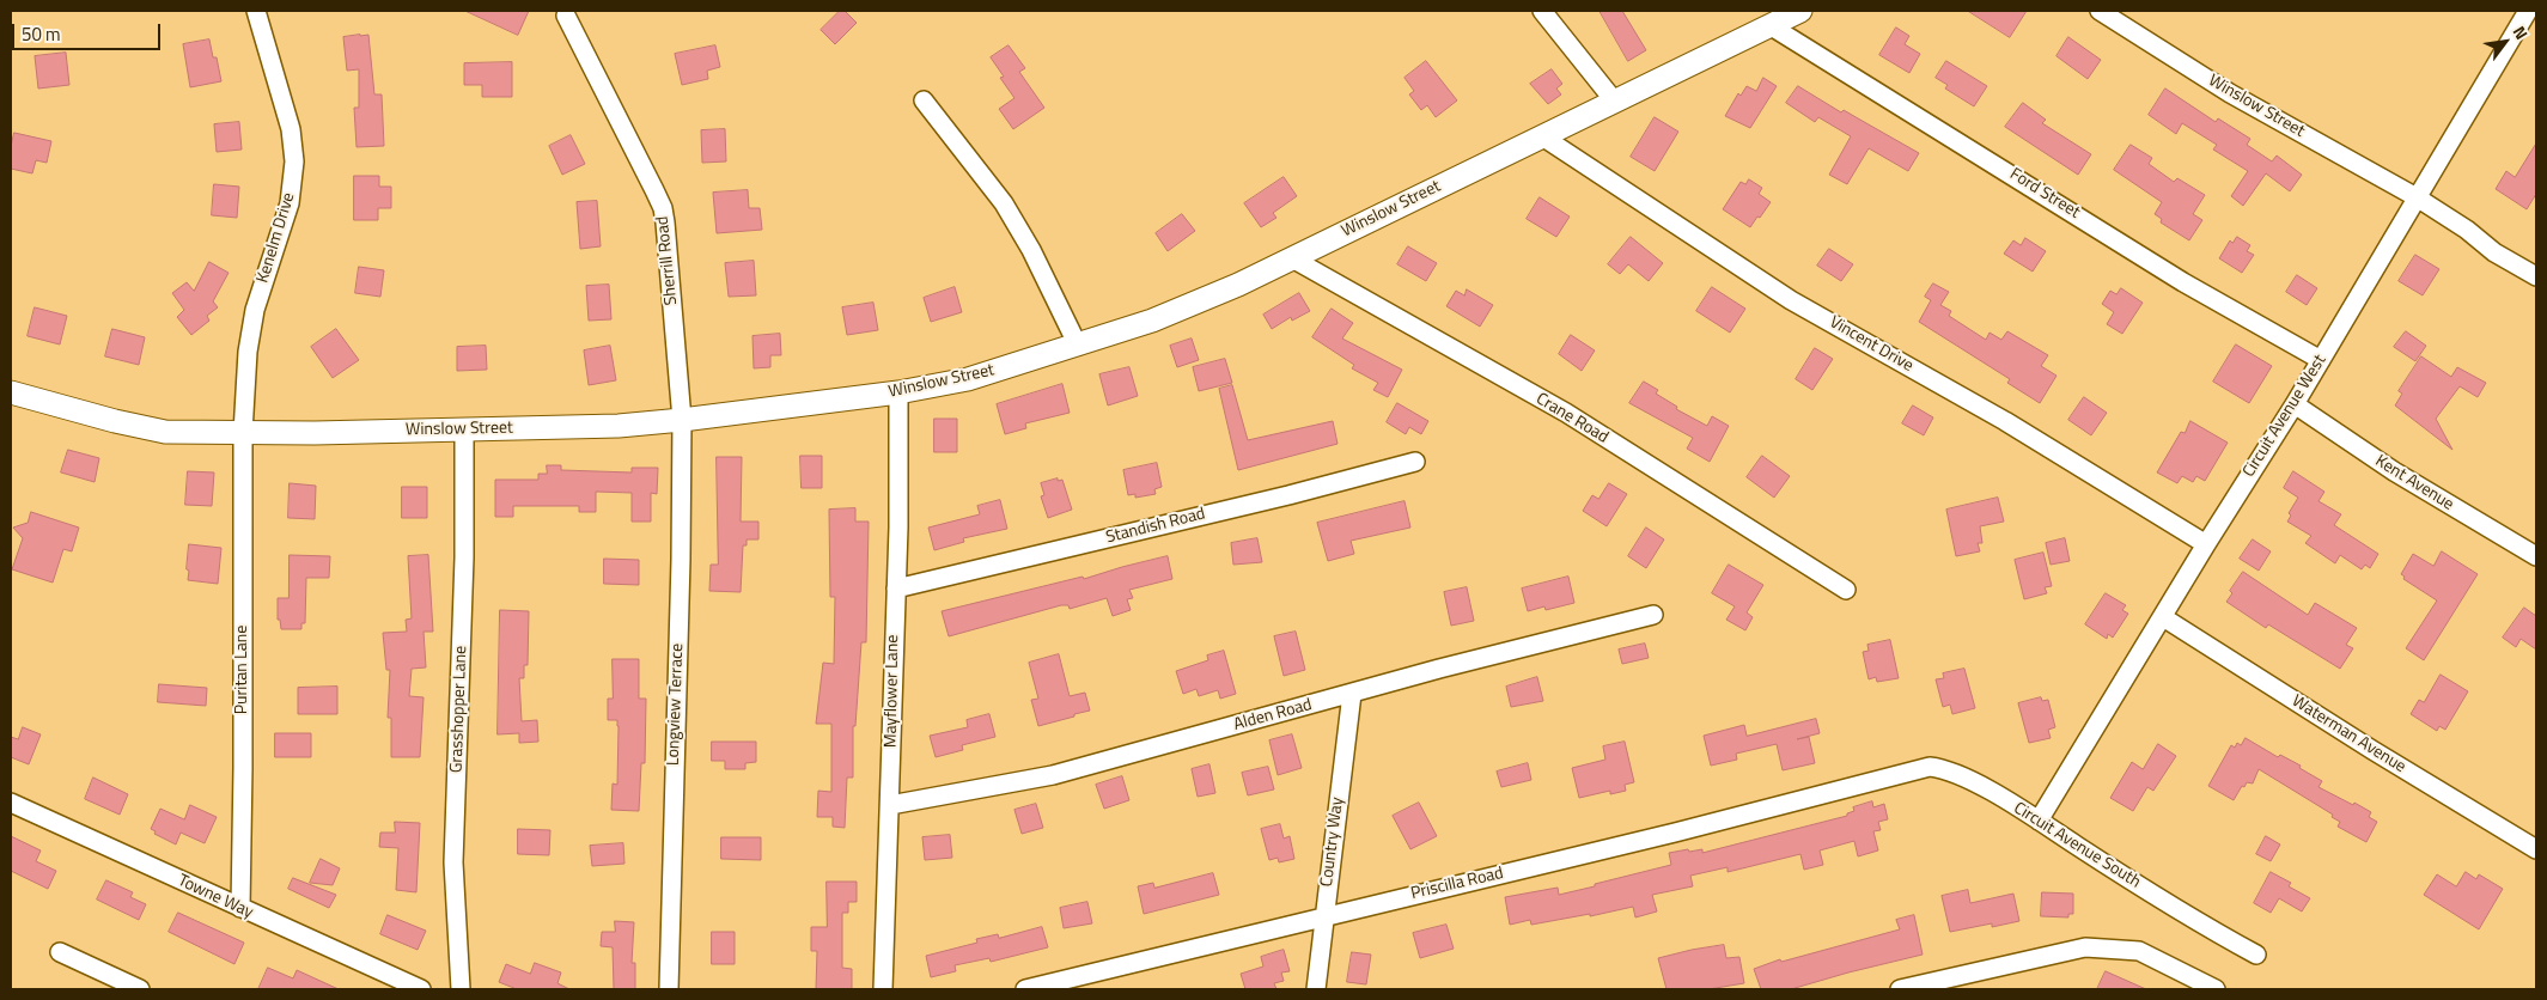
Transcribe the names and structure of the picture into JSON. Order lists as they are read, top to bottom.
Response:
{
  "streets": {
    "street": [
      "Winslow Street",
      "Ford Street",
      "Kenelm Drive",
      "Sherrill Road",
      "Vincent Drive",
      "Circuit Avenue West",
      "Crane Road",
      "Kent Avenue",
      "Standish Road",
      "Puritan Lane",
      "Mayflower Lane",
      "Longview Terrace",
      "Grasshopper Lane",
      "Alden Road",
      "Waterman Avenue",
      "Country Way",
      "Circuit Avenue South",
      "Priscilla Road",
      "Towne Way"
    ]
  },
  "crossings": [
    ["Winslow Street", "Ford Street"],
    ["Winslow Street", "Kenelm Drive"],
    ["Winslow Street", "Sherrill Road"],
    ["Winslow Street", "Vincent Drive"],
    ["Winslow Street", "Circuit Avenue West"],
    ["Winslow Street", "Crane Road"],
    ["Winslow Street", "Puritan Lane"],
    ["Winslow Street", "Mayflower Lane"],
    ["Winslow Street", "Longview Terrace"],
    ["Winslow Street", "Grasshopper Lane"],
    ["Ford Street", "Circuit Avenue West"],
    ["Kenelm Drive", "Puritan Lane"],
    ["Sherrill Road", "Longview Terrace"],
    ["Vincent Drive", "Circuit Avenue West"],
    ["Circuit Avenue West", "Kent Avenue"],
    ["Circuit Avenue West", "Waterman Avenue"],
    ["Circuit Avenue West", "Circuit Avenue South"],
    ["Standish Road", "Mayflower Lane"],
    ["Puritan Lane", "Towne Way"],
    ["Mayflower Lane", "Alden Road"],
    ["Alden Road", "Country Way"],
    ["Country Way", "Priscilla Road"],
    ["Circuit Avenue South", "Priscilla Road"]
  ],
  "scale_bar": "50 m",
  "north": "top right"
}
